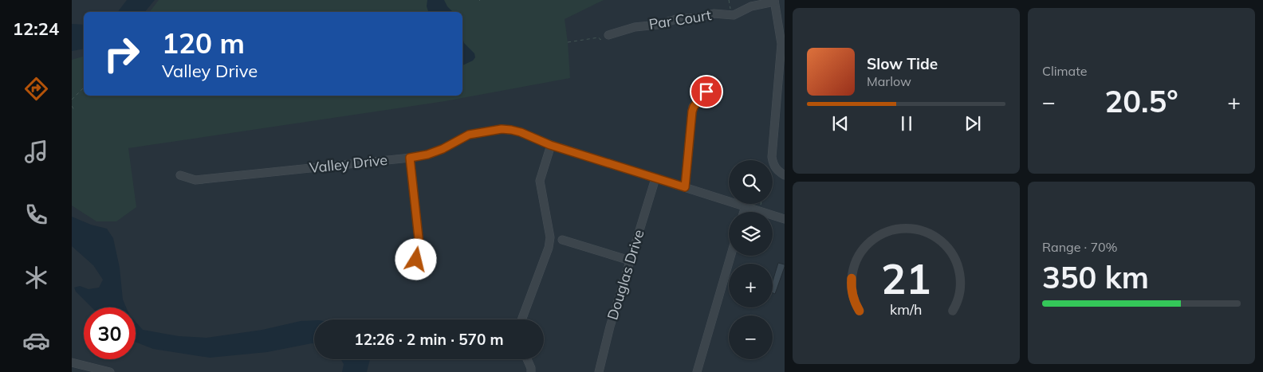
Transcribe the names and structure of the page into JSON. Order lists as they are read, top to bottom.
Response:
{
  "streets": {
    "street": ["Par Court", "Valley Drive", "Douglas Drive"]
  },
  "crossings": [
    ["Valley Drive", "Douglas Drive"]
  ],
  "page": {
    "tabs": "12:24",
    "tile": [
      "Climate",
      ["Range · 70%", "350 km"]
    ],
    "turn": ["120 m", "Valley Drive"],
    "song": ["Slow Tide", "Marlow"],
    "heat": ["−", "20.5°", "+"],
    "map_buttons": ["+", "−"],
    "limit": "30",
    "trip": "12:26 · 2 min · 570 m",
    "gauge": ["21", "km/h"]
  }
}
